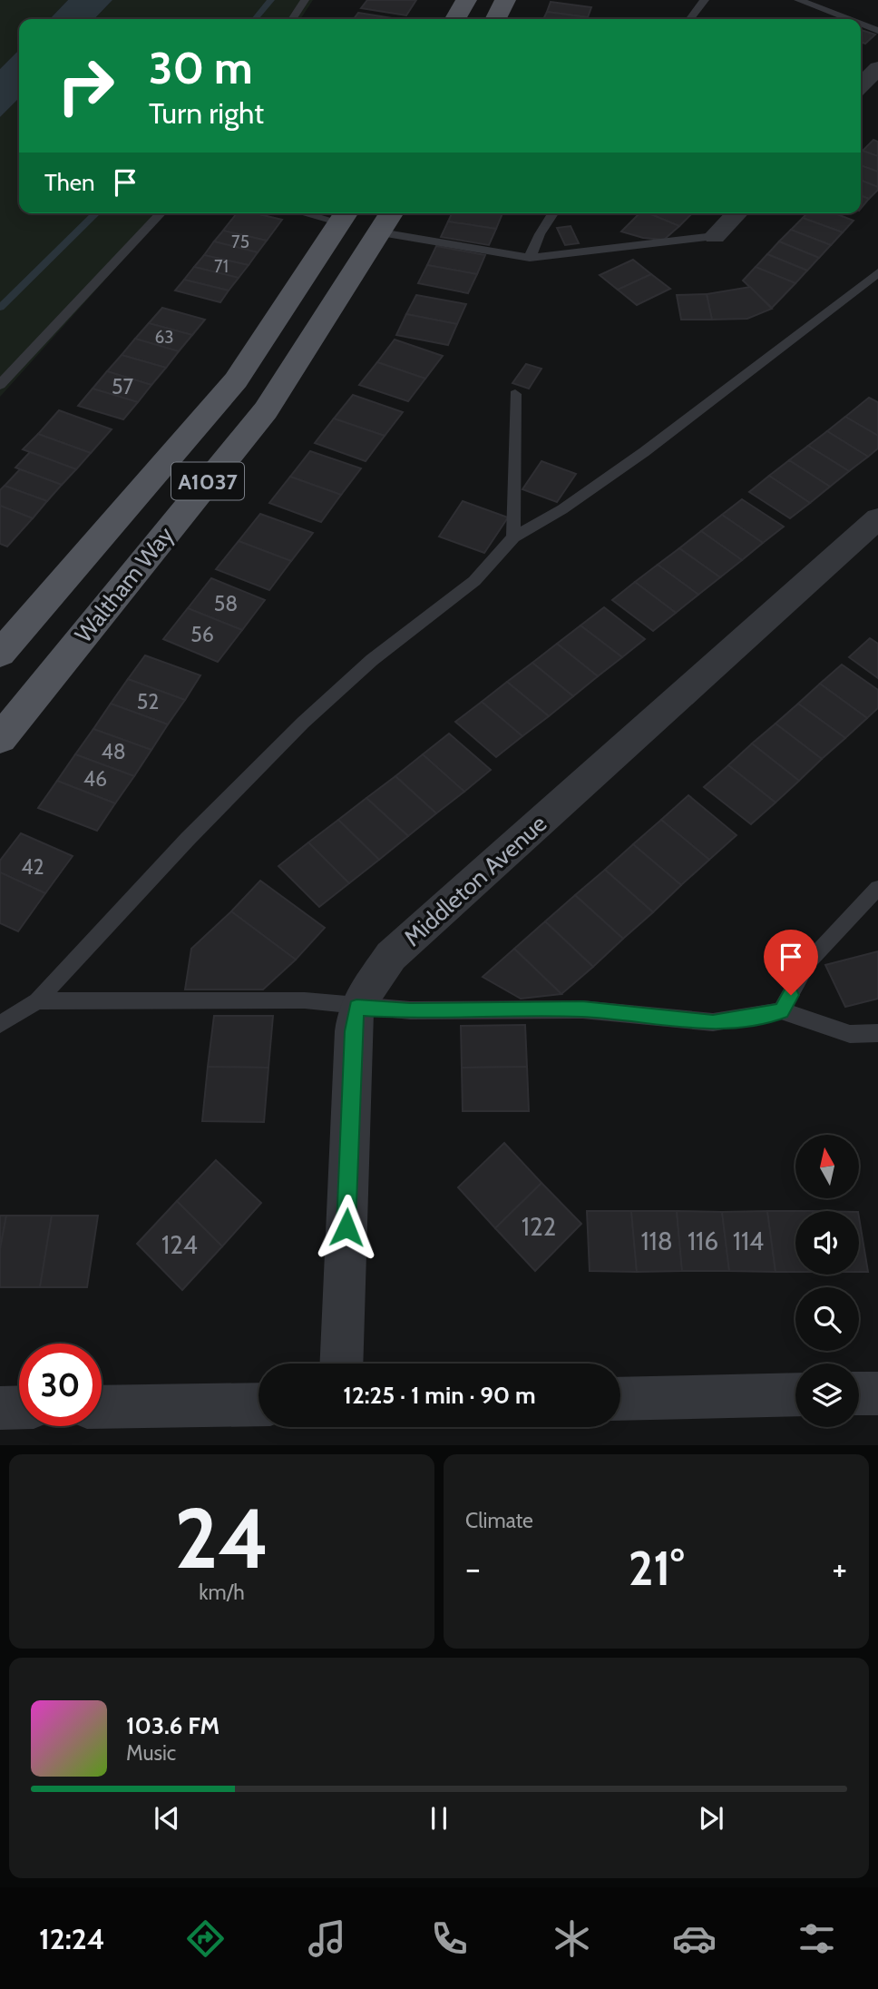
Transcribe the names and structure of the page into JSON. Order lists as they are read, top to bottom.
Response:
{
  "streets": {
    "main road": ["A1037", "Waltham Way"],
    "street": ["Middleton Avenue"]
  },
  "crossings": [
    ["A1037", "Waltham Way"]
  ],
  "house_numbers": [
    "75",
    "71",
    "63",
    "57",
    "58",
    "56",
    "52",
    "48",
    "46",
    "42",
    "122",
    "118",
    "116",
    "114",
    "124"
  ],
  "north": "top",
  "page": {
    "turn": ["30 m", "Turn right"],
    "then": "Then",
    "limit": "30",
    "trip": "12:25 · 1 min · 90 m",
    "tile": [
      ["24", "km/h"],
      "Climate"
    ],
    "heat": ["−", "21°", "+"],
    "song": ["103.6 FM", "Music"],
    "tabs": "12:24"
  }
}
